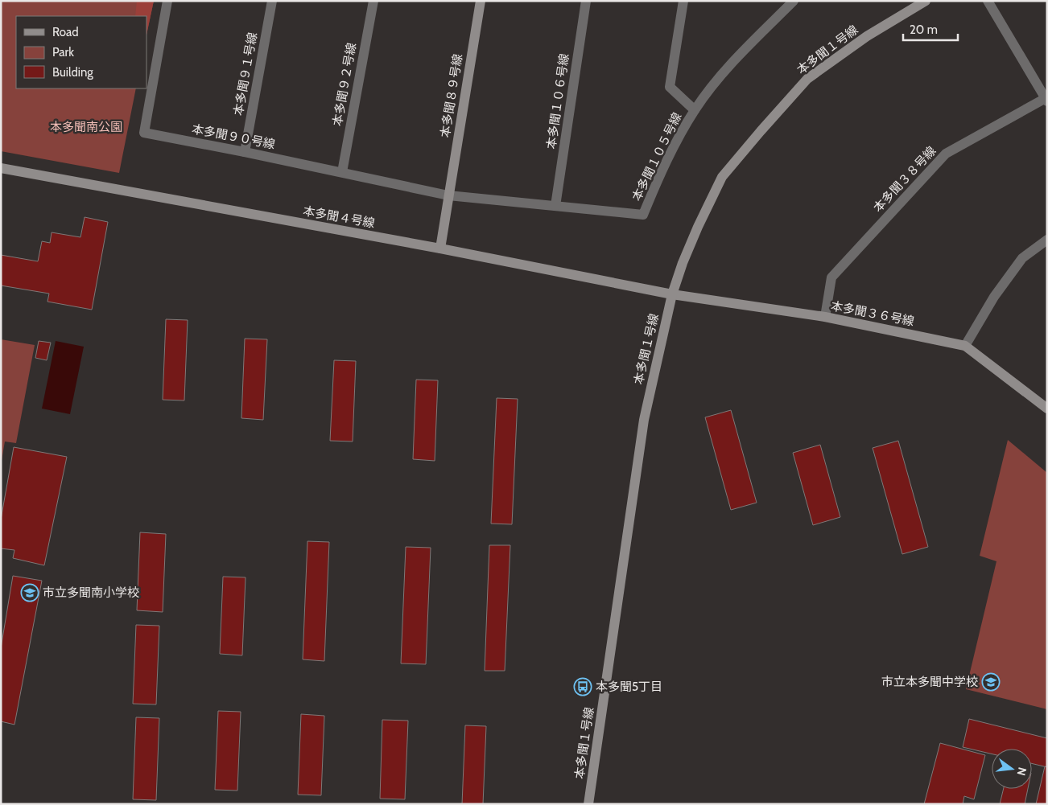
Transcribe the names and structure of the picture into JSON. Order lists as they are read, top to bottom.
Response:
{
  "streets": {
    "street": [
      "本多聞１号線",
      "本多聞９１号線",
      "本多聞９２号線",
      "本多聞８９号線",
      "本多聞１０６号線",
      "本多聞９０号線",
      "本多聞１０５号線",
      "本多聞３８号線",
      "本多聞４号線",
      "本多聞３６号線"
    ]
  },
  "crossings": [
    ["本多聞１号線", "本多聞４号線"],
    ["本多聞１号線", "本多聞３６号線"],
    ["本多聞９１号線", "本多聞９０号線"],
    ["本多聞９２号線", "本多聞９０号線"],
    ["本多聞８９号線", "本多聞９０号線"],
    ["本多聞８９号線", "本多聞１０５号線"],
    ["本多聞８９号線", "本多聞４号線"],
    ["本多聞１０６号線", "本多聞１０５号線"],
    ["本多聞９０号線", "本多聞１０５号線"],
    ["本多聞３８号線", "本多聞３６号線"],
    ["本多聞４号線", "本多聞３６号線"]
  ],
  "parks": ["本多聞南公園"],
  "places": {
    "school or university": ["市立多聞南小学校", "市立本多聞中学校"],
    "bus stop": ["本多聞5丁目"]
  },
  "legend": ["Road", "Park", "Building"],
  "scale_bar": "20 m",
  "north": "right"
}
